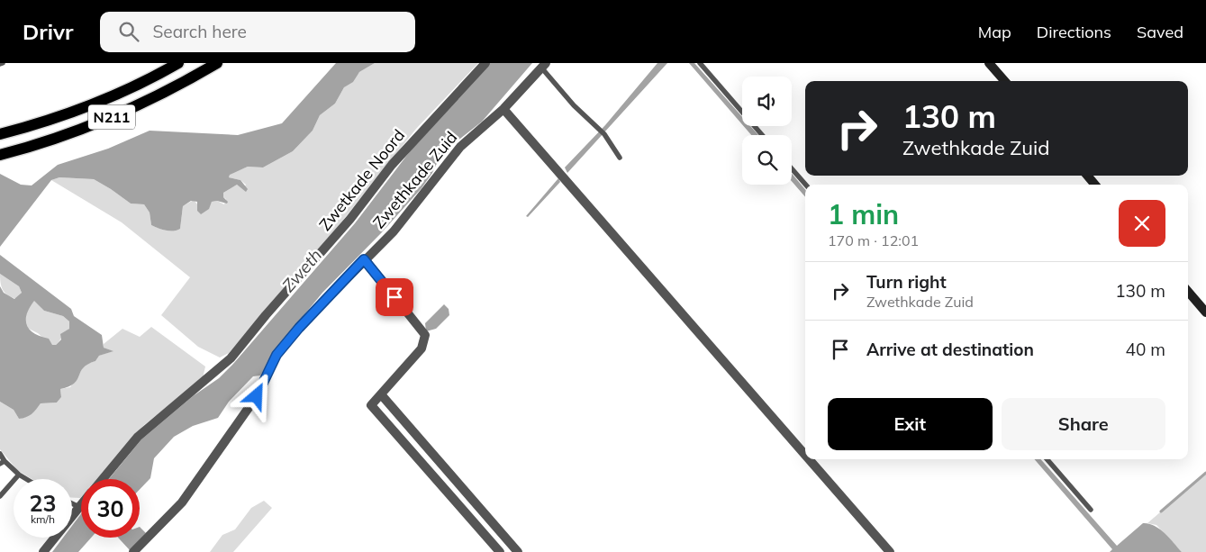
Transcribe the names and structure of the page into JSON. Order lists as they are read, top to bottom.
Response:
{
  "streets": {
    "main road": ["N211"],
    "street": ["Zwetkade Noord", "Zwethkade Zuid"]
  },
  "water": ["Zweth"],
  "page": {
    "header": "Drivr",
    "search": "Search here",
    "nav": ["Map", "Directions", "Saved"],
    "turn": ["130 m", "Zwethkade Zuid"],
    "heading": ["1 min", "170 m · 12:01"],
    "list": [
      {
        "name": "Turn right",
        "note": "Zwethkade Zuid",
        "value": "130 m"
      },
      {
        "name": "Arrive at destination",
        "value": "40 m"
      }
    ],
    "buttons": ["Exit", "Share"],
    "speed": "23 km/h",
    "limit": "30"
  }
}
